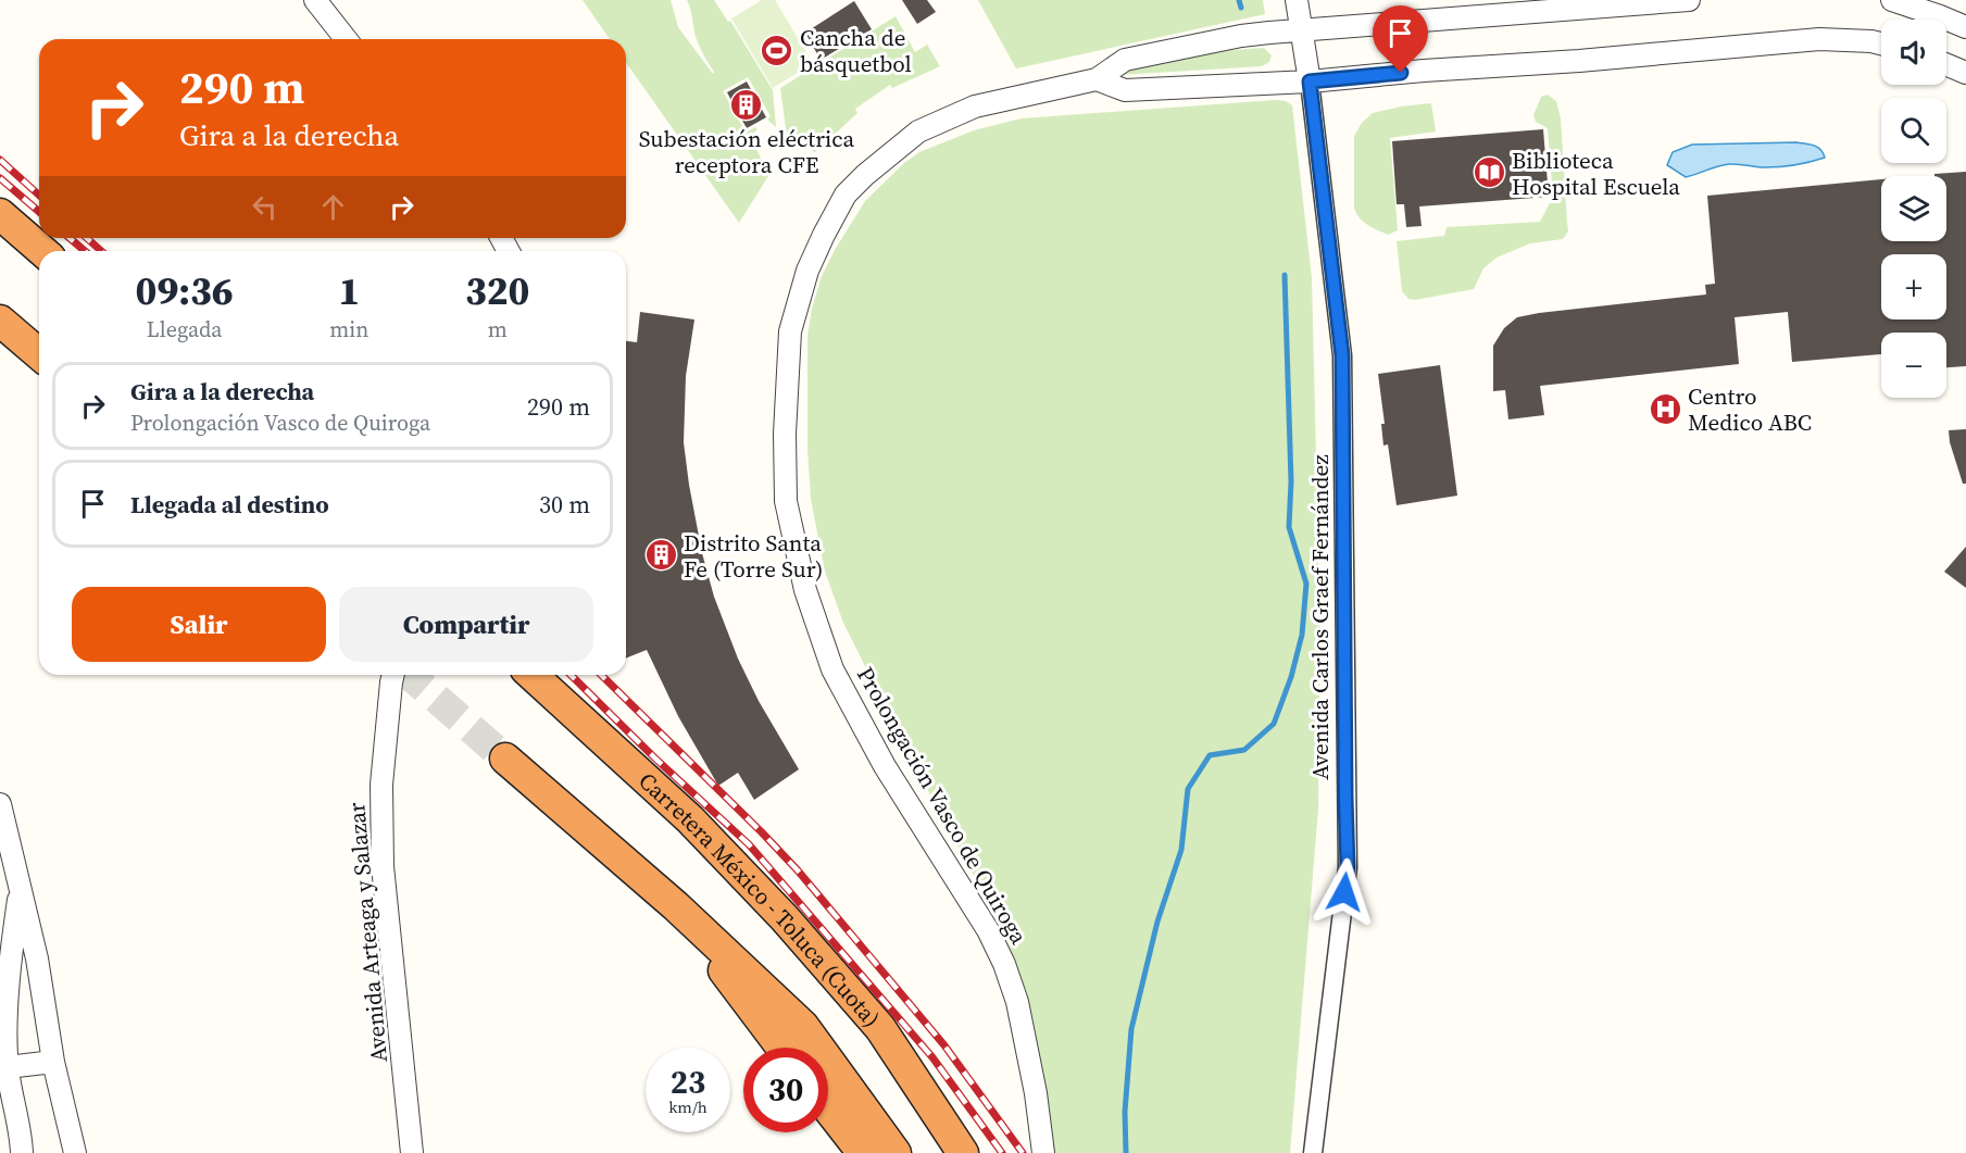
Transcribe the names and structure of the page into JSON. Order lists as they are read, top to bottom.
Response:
{
  "streets": {
    "highway": ["Carretera México - Toluca (Cuota)"],
    "street": ["Avenida Carlos Graef Fernández", "Prolongación Vasco de Quiroga", "Avenida Arteaga y Salazar"]
  },
  "crossings": [
    ["Avenida Carlos Graef Fernández", "Prolongación Vasco de Quiroga"]
  ],
  "places": {
    "sports": ["Cancha de básquetbol"],
    "building": ["Subestación eléctrica receptora CFE", "Distrito Santa Fe (Torre Sur)"],
    "library": ["Biblioteca Hospital Escuela"],
    "hospital": ["Centro Medico ABC"]
  },
  "page": {
    "map_buttons": ["+", "−"],
    "turn": ["290 m", "Gira a la derecha"],
    "eta": [
      "09:36",
      "Llegada",
      "1",
      "min",
      "320",
      "m"
    ],
    "list": [
      {
        "name": "Gira a la derecha",
        "note": "Prolongación Vasco de Quiroga",
        "value": "290 m"
      },
      {
        "name": "Llegada al destino",
        "value": "30 m"
      }
    ],
    "buttons": ["Salir", "Compartir"],
    "speed": "23 km/h",
    "limit": "30"
  }
}
